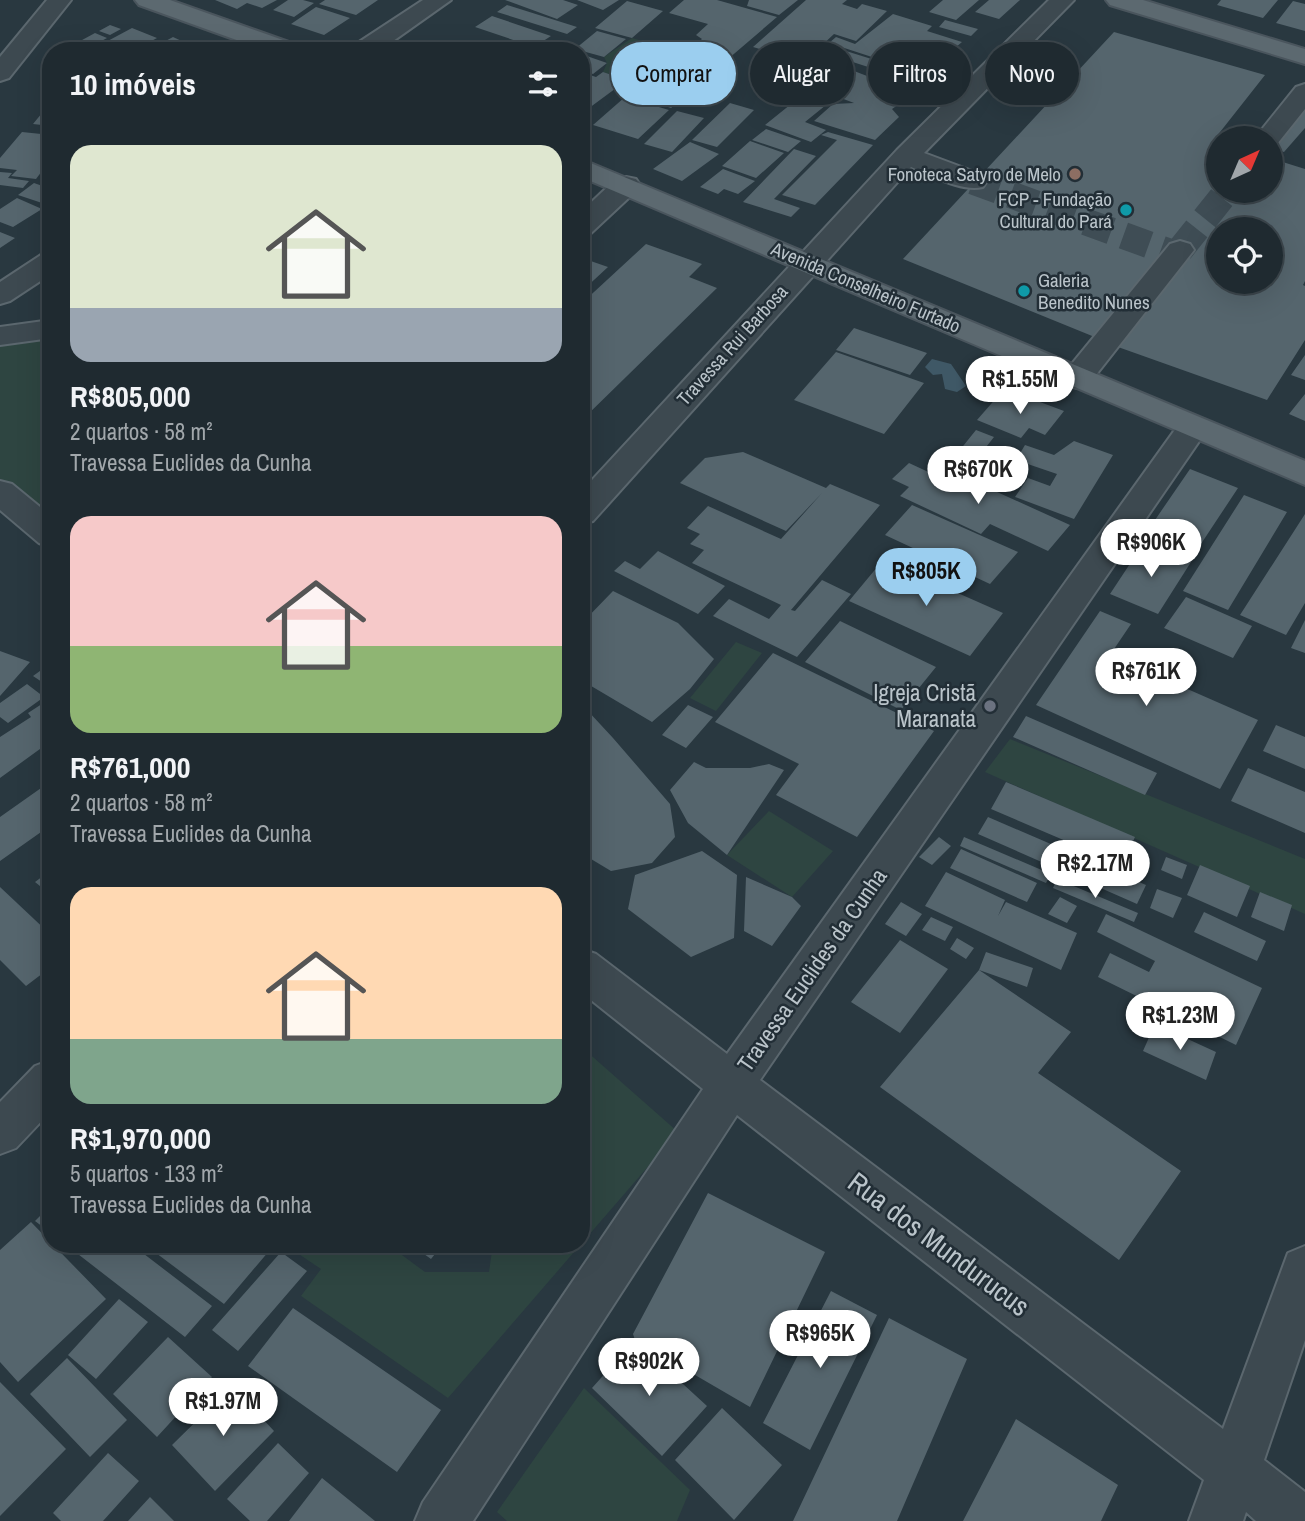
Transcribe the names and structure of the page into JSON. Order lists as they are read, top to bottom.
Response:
{
  "streets": {
    "main road": ["Avenida Conselheiro Furtado"],
    "street": ["Travessa Rui Barbosa", "Travessa Euclides da Cunha", "Rua dos Mundurucus"]
  },
  "crossings": [
    ["Avenida Conselheiro Furtado", "Travessa Rui Barbosa"],
    ["Avenida Conselheiro Furtado", "Travessa Euclides da Cunha"],
    ["Travessa Euclides da Cunha", "Rua dos Mundurucus"]
  ],
  "places": [
    "Fonoteca Satyro de Melo",
    "FCP - Fundação Cultural do Pará",
    "Galeria Benedito Nunes",
    "Igreja Cristã Maranata"
  ],
  "north": "top right",
  "page": {
    "chip": [
      "Comprar",
      "Alugar",
      "Filtros",
      "Novo"
    ],
    "heading": "10 imóveis",
    "list": [
      {
        "name": "R$805,000",
        "note": "2 quartos · 58 m² · Travessa Euclides da Cunha"
      },
      {
        "name": "R$761,000",
        "note": "2 quartos · 58 m² · Travessa Euclides da Cunha"
      },
      {
        "name": "R$1,970,000",
        "note": "5 quartos · 133 m² · Travessa Euclides da Cunha"
      }
    ],
    "price": [
      "R$1.55M",
      "R$670K",
      "R$906K",
      "R$805K",
      "R$761K",
      "R$2.17M",
      "R$1.23M",
      "R$965K",
      "R$902K",
      "R$1.97M"
    ]
  }
}
